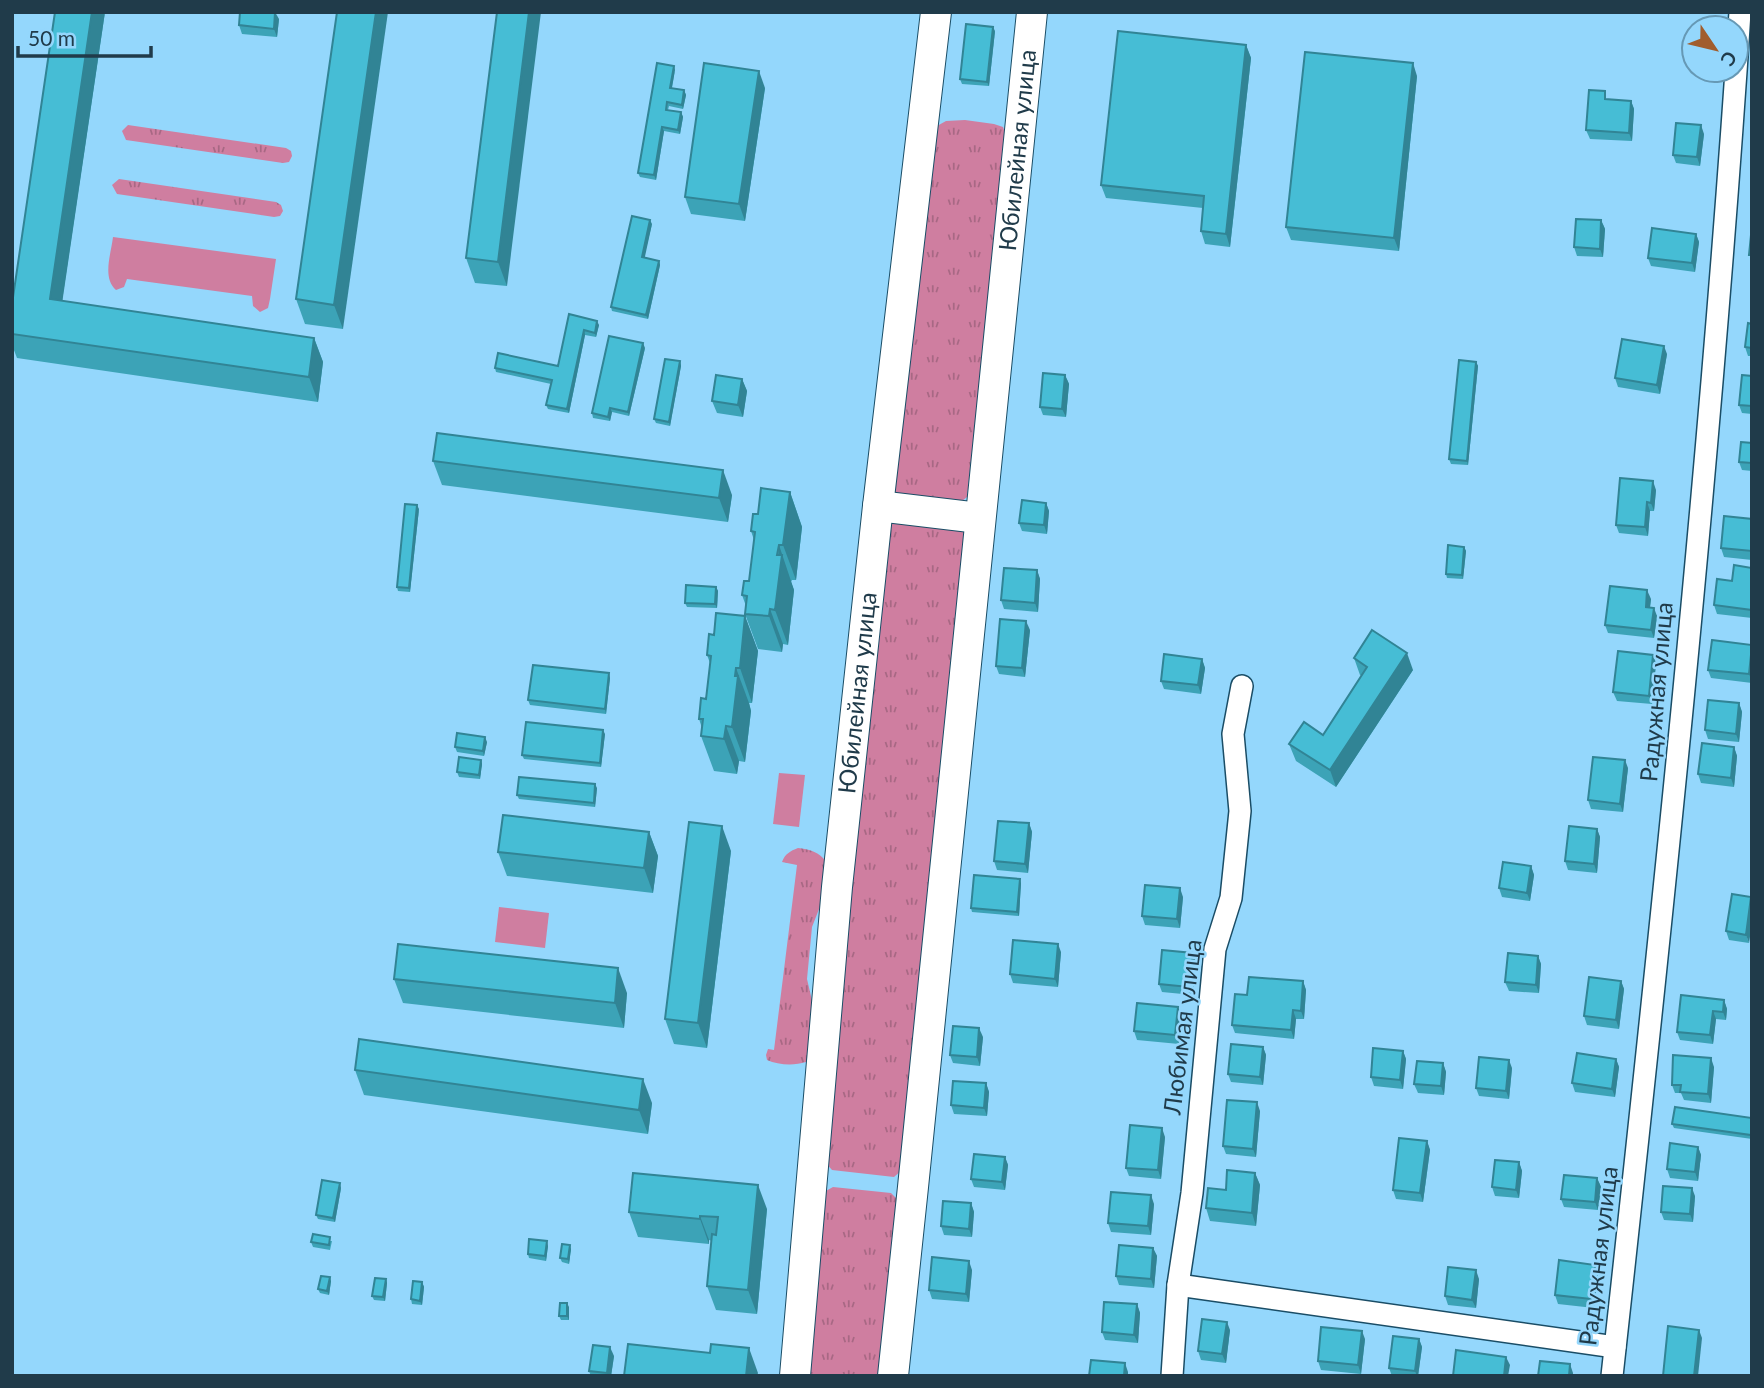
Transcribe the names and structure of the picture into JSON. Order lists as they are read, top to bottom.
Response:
{
  "streets": {
    "main road": ["Юбилейная улица"],
    "street": ["Радужная улица", "Любимая улица"]
  },
  "scale_bar": "50 m",
  "north": "bottom right"
}
